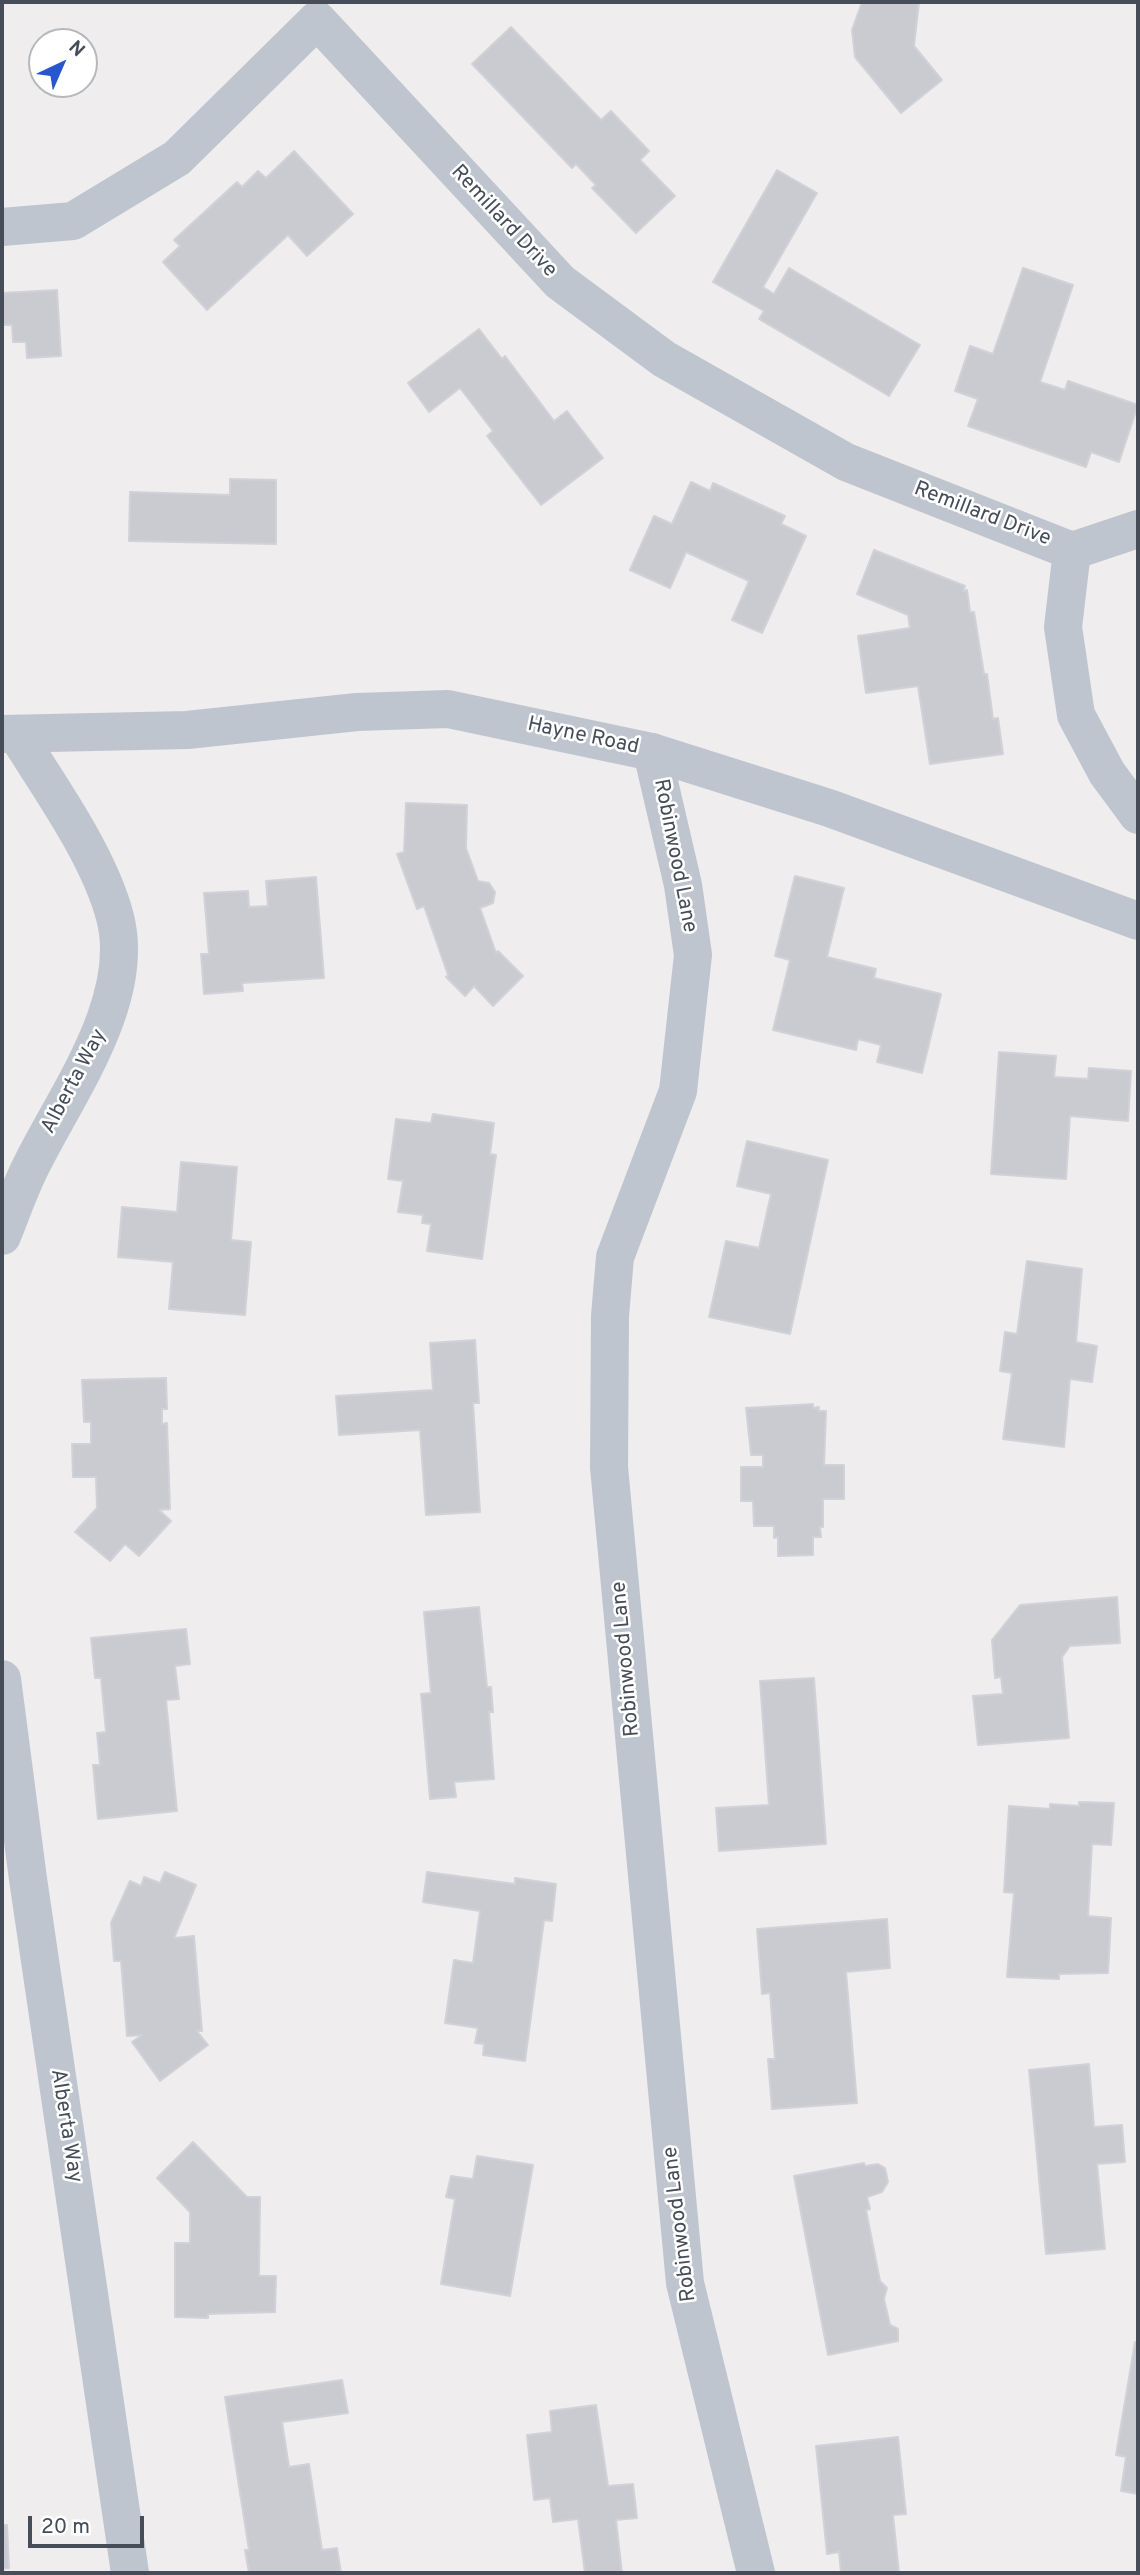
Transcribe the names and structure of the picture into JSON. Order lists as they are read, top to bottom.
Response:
{
  "streets": {
    "street": [
      "Remillard Drive",
      "Hayne Road",
      "Robinwood Lane",
      "Alberta Way"
    ]
  },
  "crossings": [
    ["Hayne Road", "Robinwood Lane"],
    ["Hayne Road", "Alberta Way"]
  ],
  "scale_bar": "20 m",
  "north": "top right"
}
